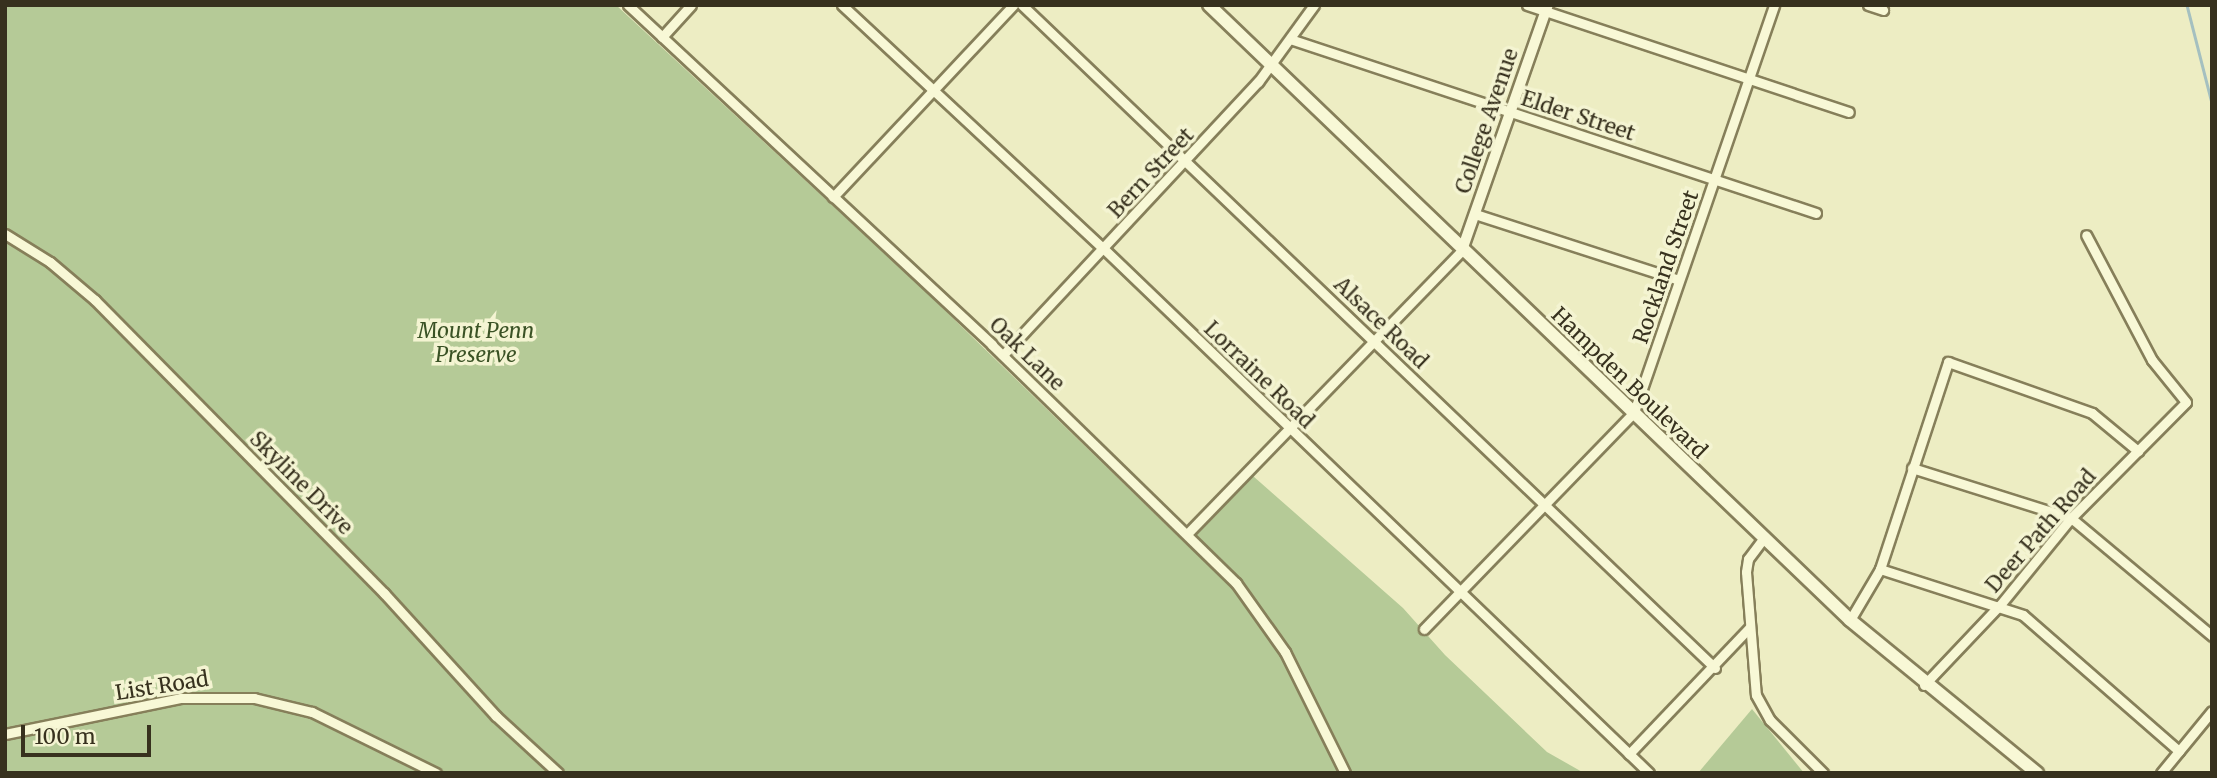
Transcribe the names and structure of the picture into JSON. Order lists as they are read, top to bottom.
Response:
{
  "streets": {
    "main road": ["Hampden Boulevard"],
    "street": [
      "Elder Street",
      "College Avenue",
      "Bern Street",
      "Rockland Street",
      "Alsace Road",
      "Oak Lane",
      "Lorraine Road",
      "Skyline Drive",
      "Deer Path Road",
      "List Road"
    ]
  },
  "crossings": [
    ["Elder Street", "College Avenue"],
    ["Elder Street", "Bern Street"],
    ["Elder Street", "Rockland Street"],
    ["College Avenue", "Hampden Boulevard"],
    ["Bern Street", "Alsace Road"],
    ["Bern Street", "Oak Lane"],
    ["Bern Street", "Lorraine Road"],
    ["Bern Street", "Hampden Boulevard"],
    ["Rockland Street", "Alsace Road"],
    ["Rockland Street", "Lorraine Road"],
    ["Rockland Street", "Hampden Boulevard"],
    ["Hampden Boulevard", "Deer Path Road"]
  ],
  "parks": ["Mount Penn Preserve"],
  "scale_bar": "100 m"
}
